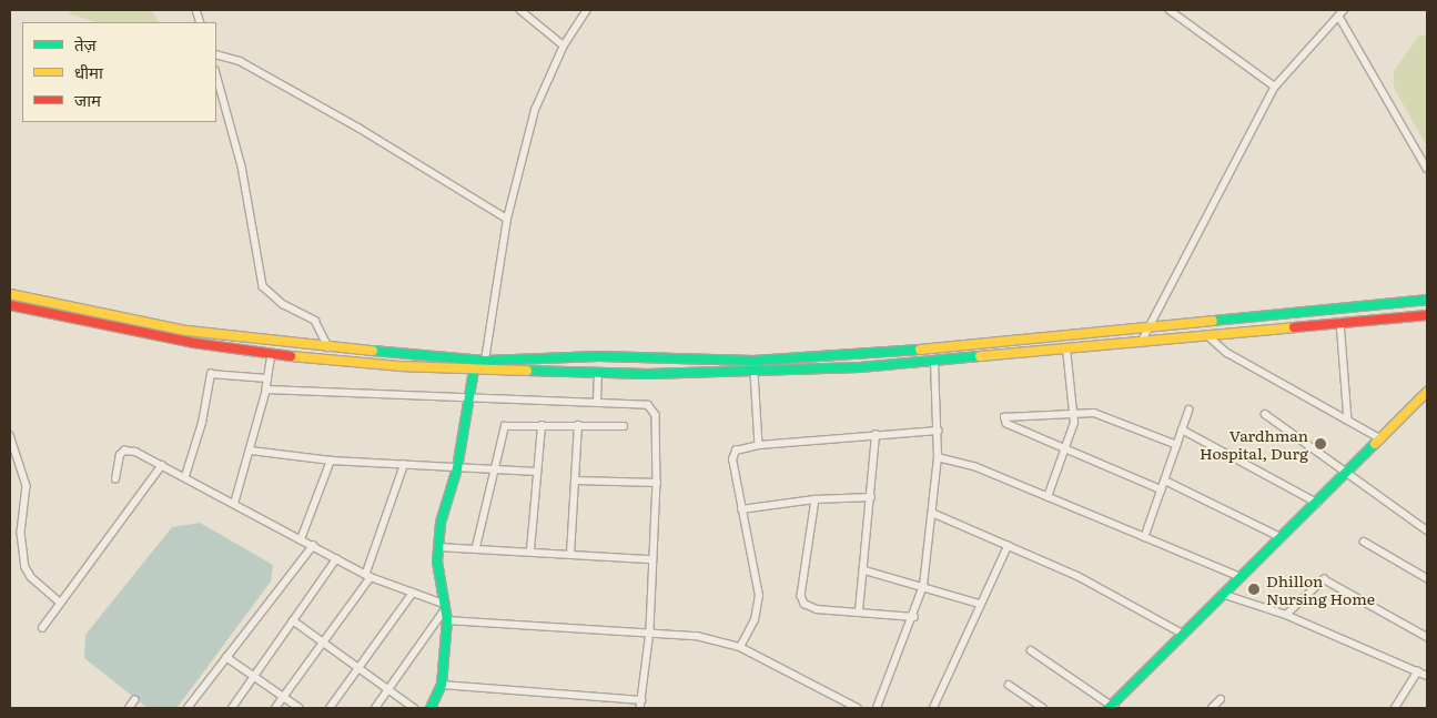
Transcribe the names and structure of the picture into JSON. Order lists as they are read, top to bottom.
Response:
{
  "places": ["Vardhman Hospital, Durg", "Dhillon Nursing Home"],
  "legend": ["तेज़", "धीमा", "जाम"]
}
